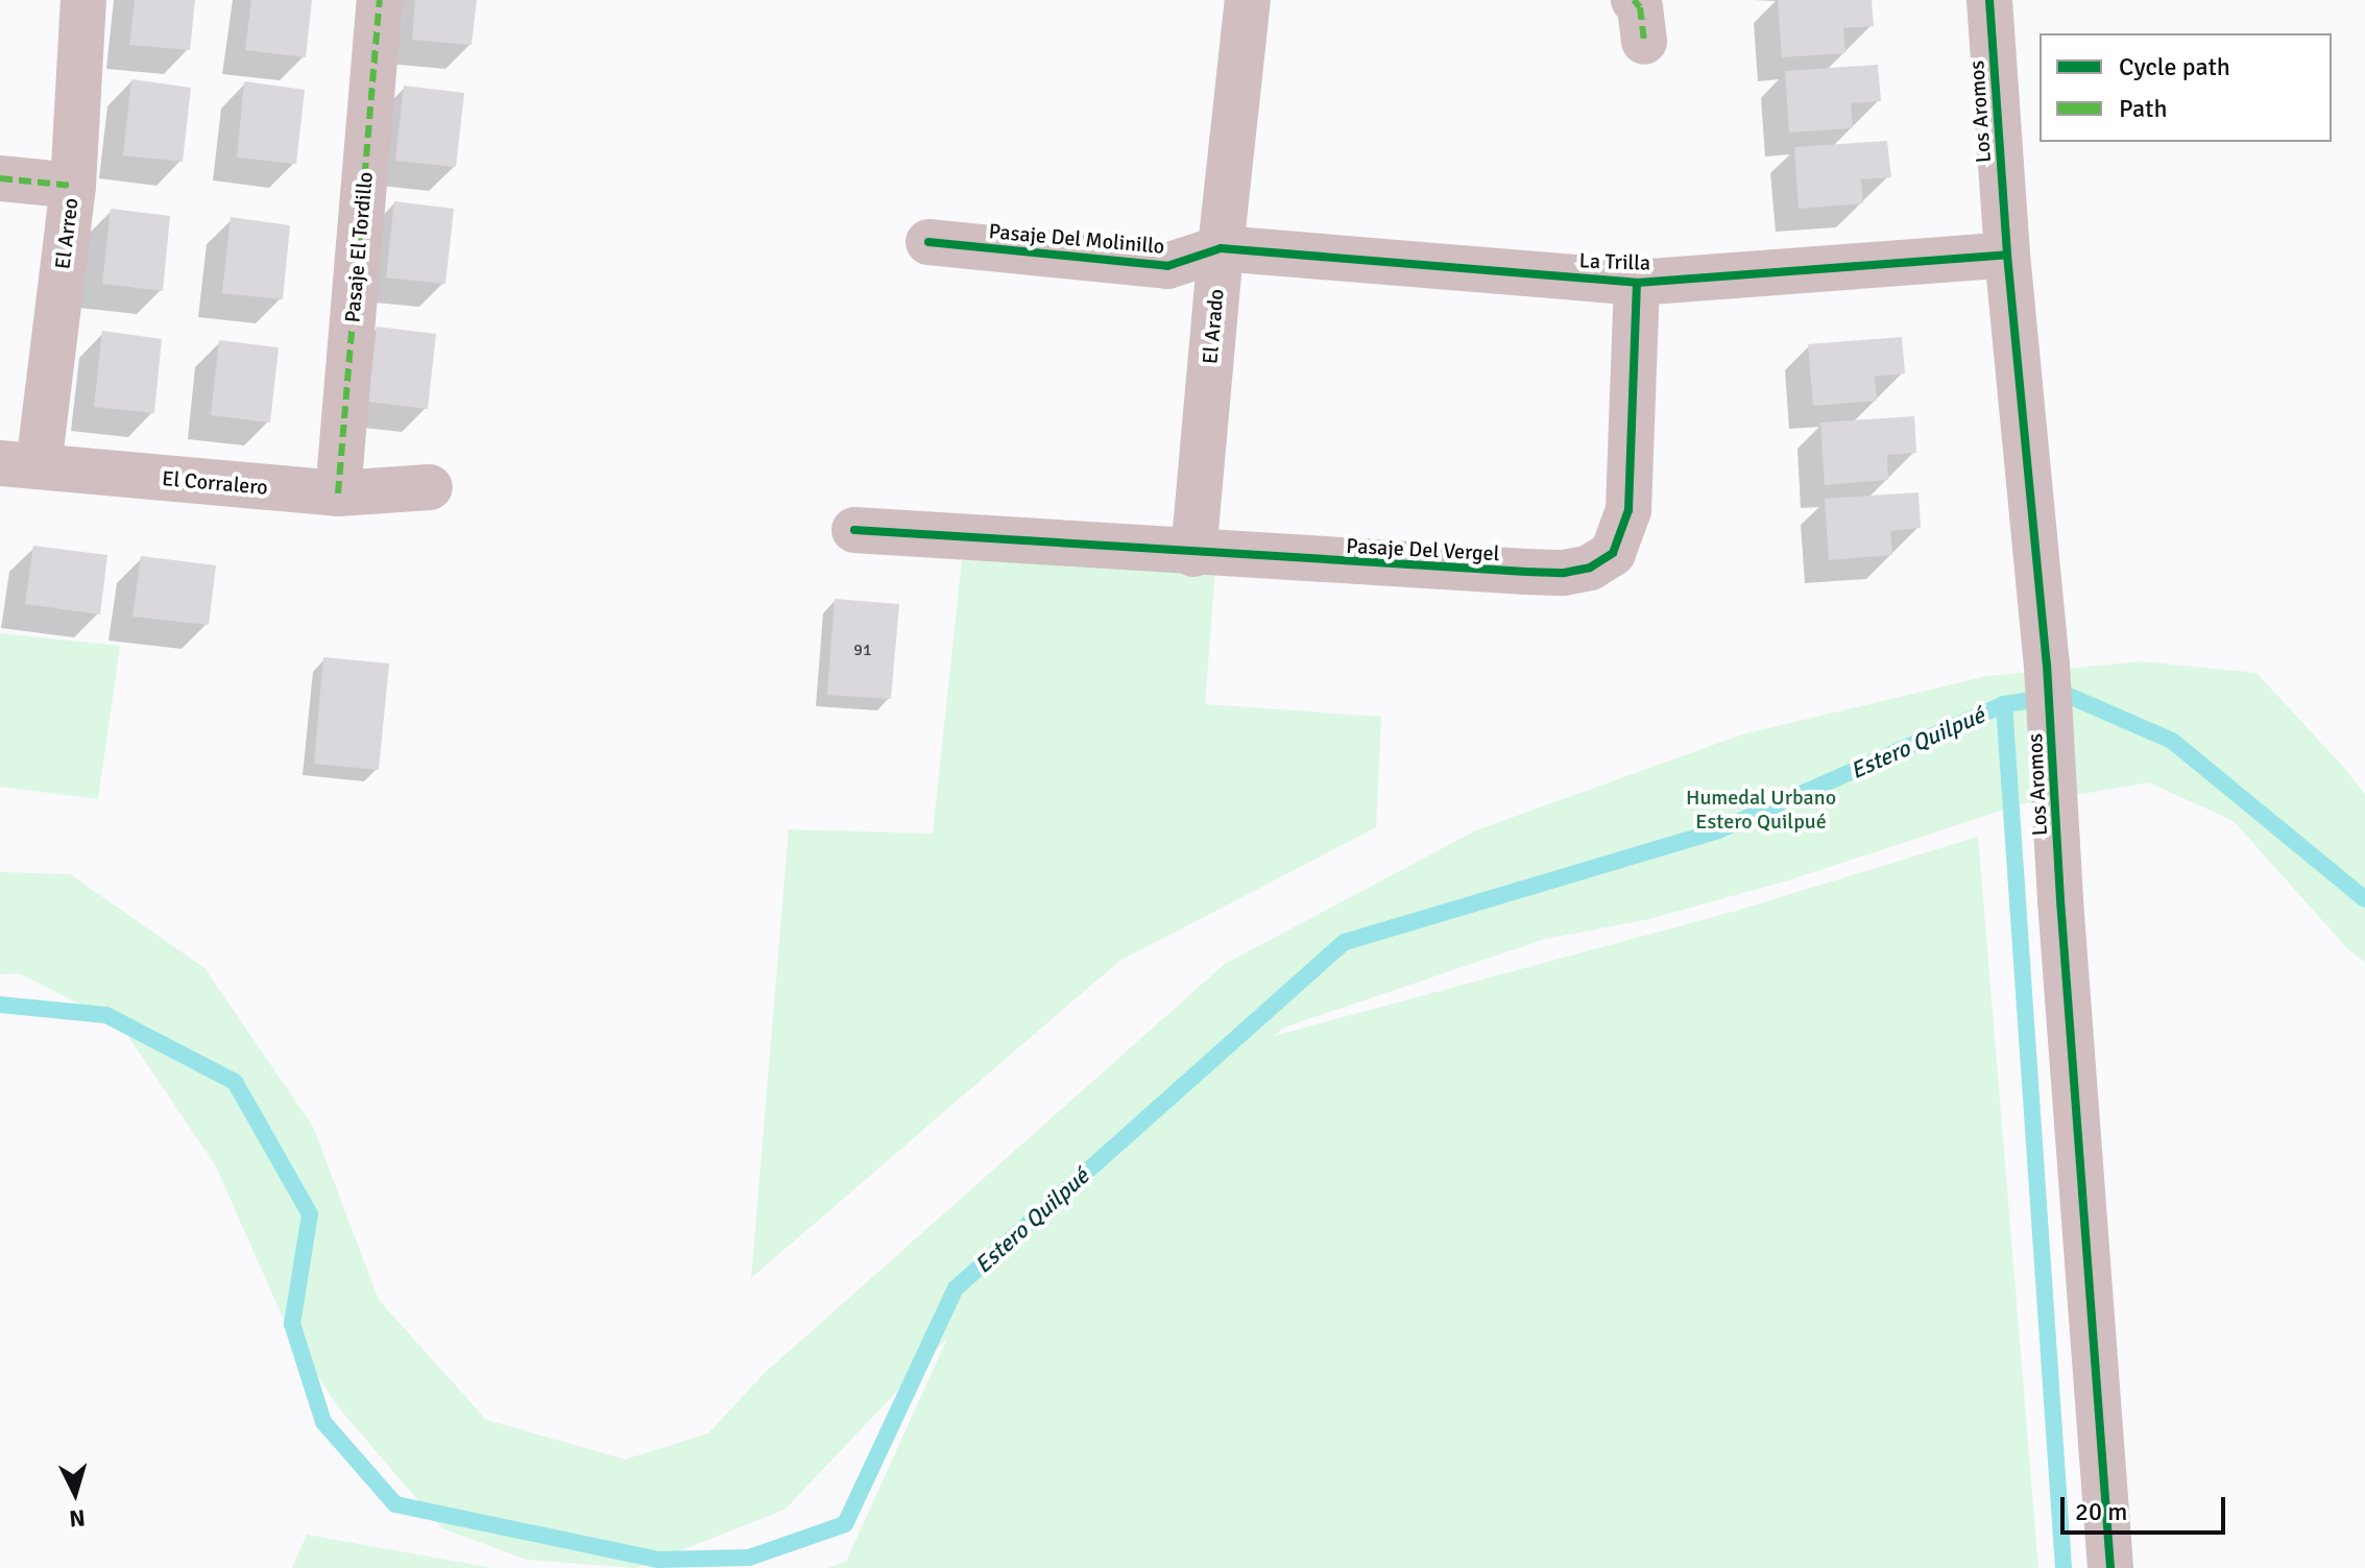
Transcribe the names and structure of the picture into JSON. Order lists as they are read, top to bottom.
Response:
{
  "streets": {
    "street": [
      "Los Aromos",
      "El Arreo",
      "Pasaje Del Molinillo",
      "Pasaje El Tordillo",
      "La Trilla",
      "El Arado",
      "El Corralero",
      "Pasaje Del Vergel"
    ]
  },
  "crossings": [
    ["Los Aromos", "La Trilla"],
    ["El Arreo", "El Corralero"],
    ["Pasaje Del Molinillo", "La Trilla"],
    ["Pasaje Del Molinillo", "El Arado"],
    ["Pasaje El Tordillo", "El Corralero"],
    ["La Trilla", "El Arado"],
    ["La Trilla", "Pasaje Del Vergel"],
    ["El Arado", "Pasaje Del Vergel"]
  ],
  "water": ["Estero Quilpué"],
  "parks": ["Humedal Urbano Estero Quilpué"],
  "house_numbers": ["91"],
  "legend": ["Cycle path", "Path"],
  "scale_bar": "20 m",
  "north": "bottom"
}
